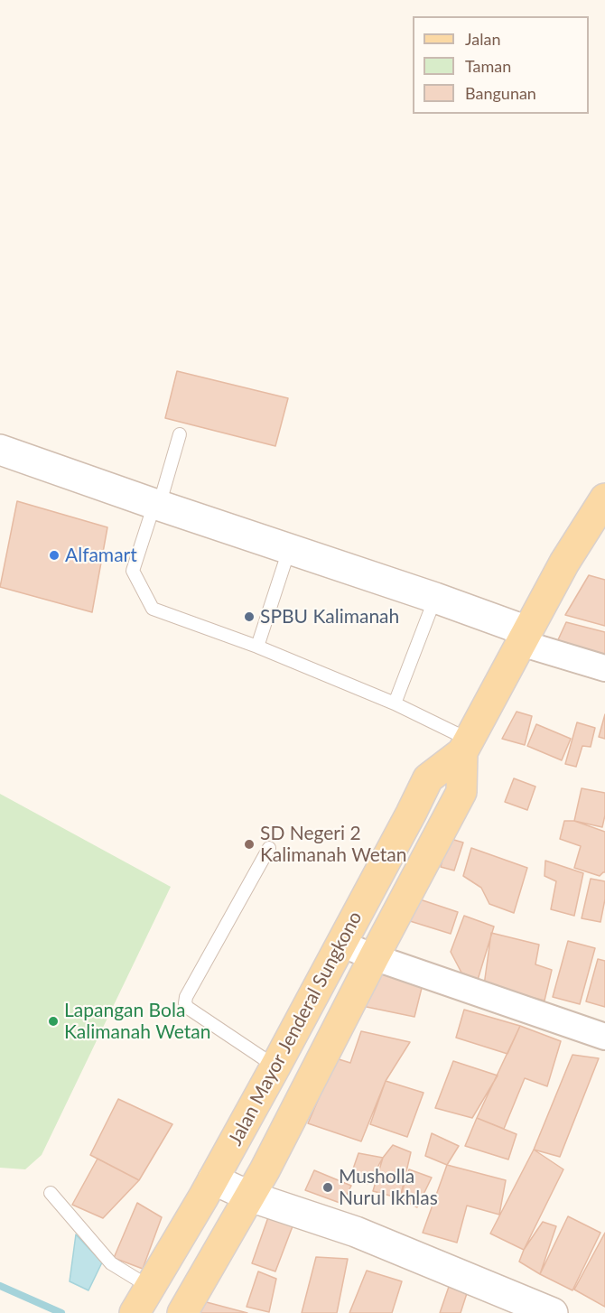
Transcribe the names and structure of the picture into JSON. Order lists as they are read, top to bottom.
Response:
{
  "streets": {
    "main road": ["Jalan Mayor Jenderal Sungkono"]
  },
  "places": [
    "Alfamart",
    "SPBU Kalimanah",
    "SD Negeri 2 Kalimanah Wetan",
    "Lapangan Bola Kalimanah Wetan",
    "Musholla Nurul Ikhlas"
  ],
  "legend": ["Jalan", "Taman", "Bangunan"]
}
